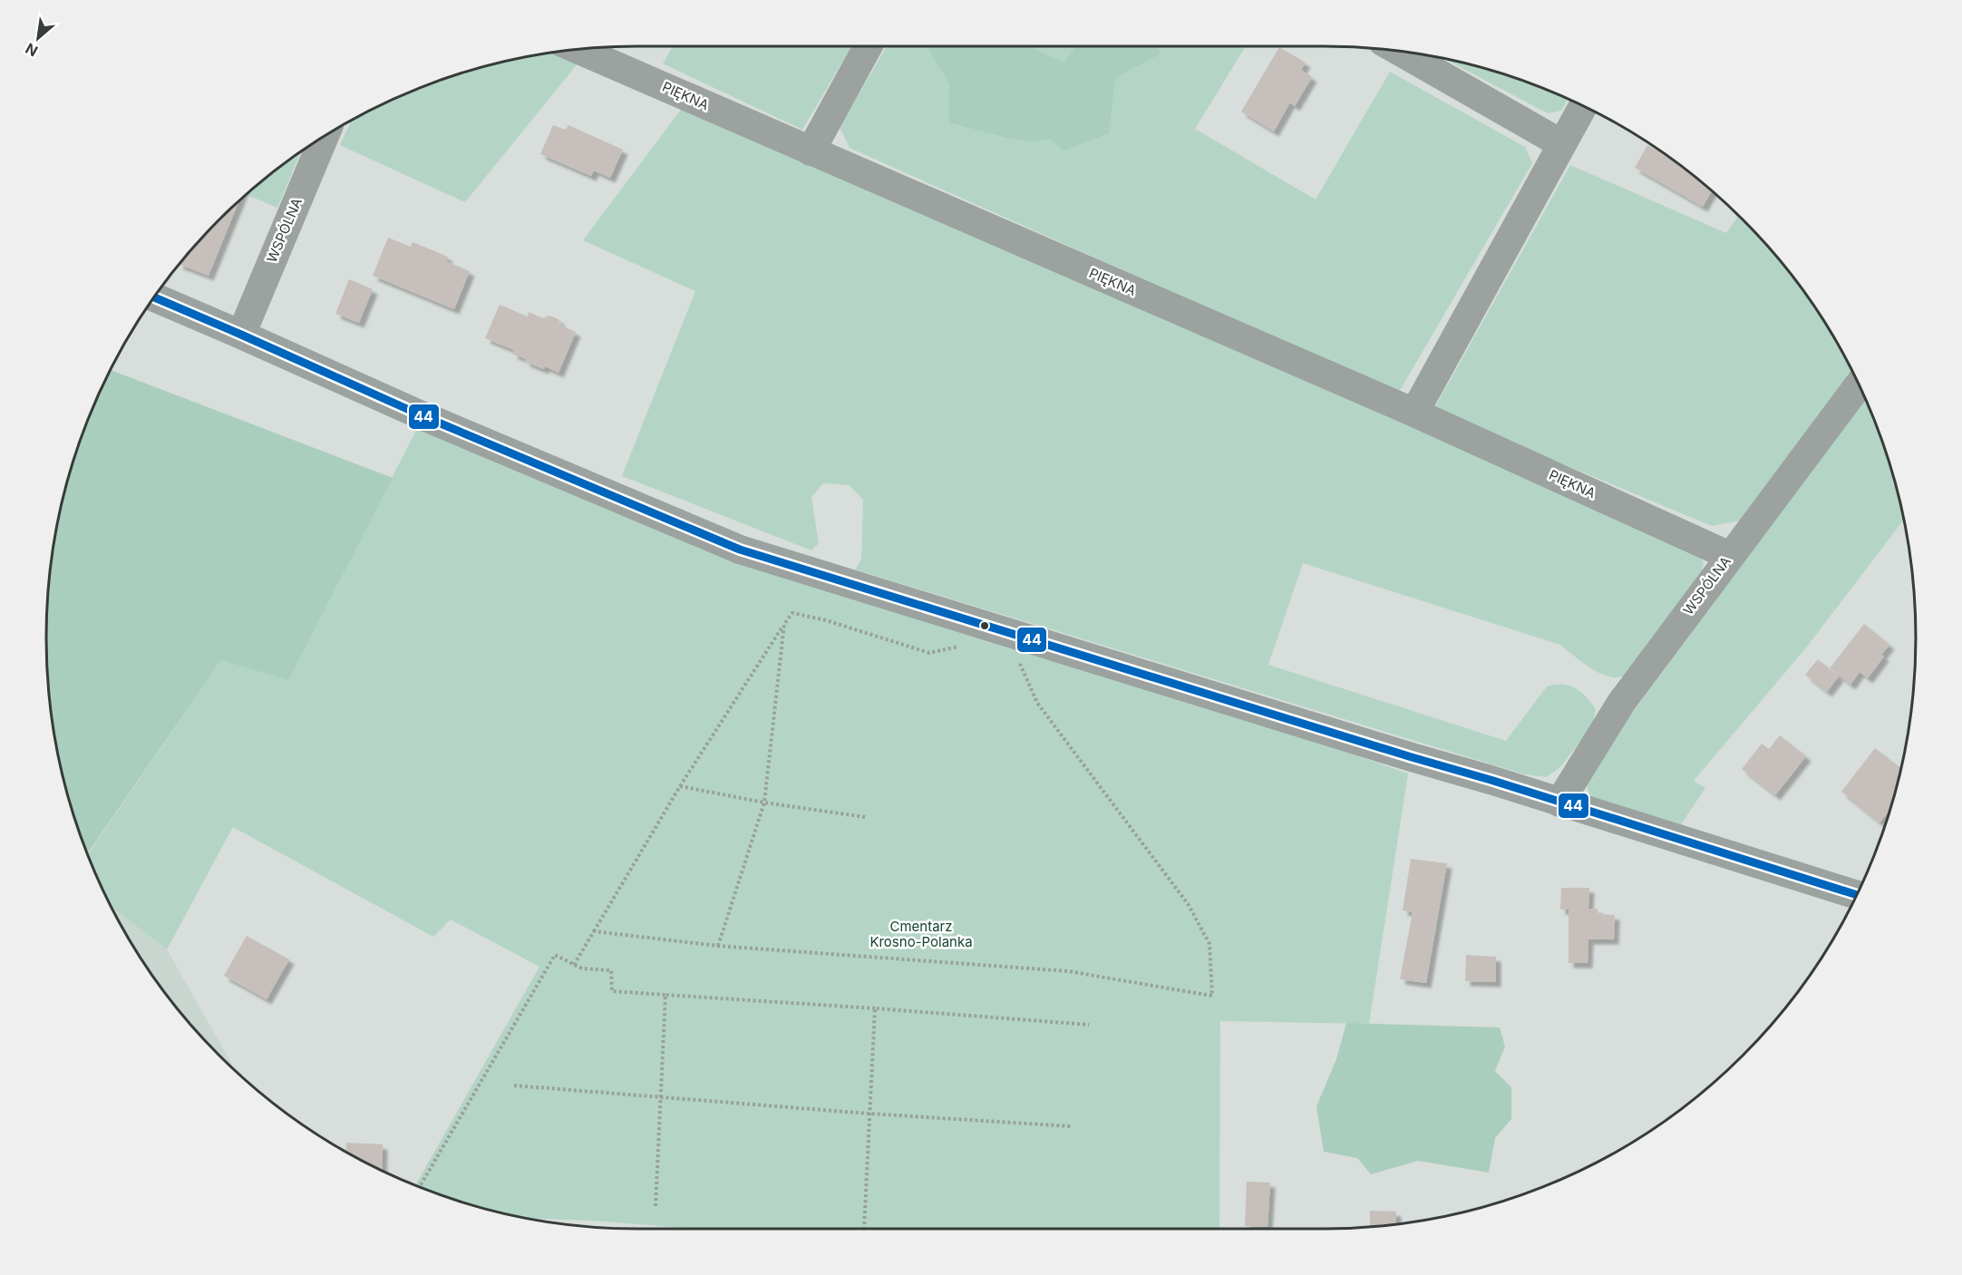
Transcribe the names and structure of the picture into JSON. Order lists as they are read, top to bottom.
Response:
{
  "streets": {
    "street": ["PIĘKNA", "WSPÓLNA"]
  },
  "crossings": [
    ["PIĘKNA", "WSPÓLNA"]
  ],
  "parks": ["Cmentarz Krosno-Polanka"],
  "lines": ["transit line 44"],
  "north": "bottom left"
}
